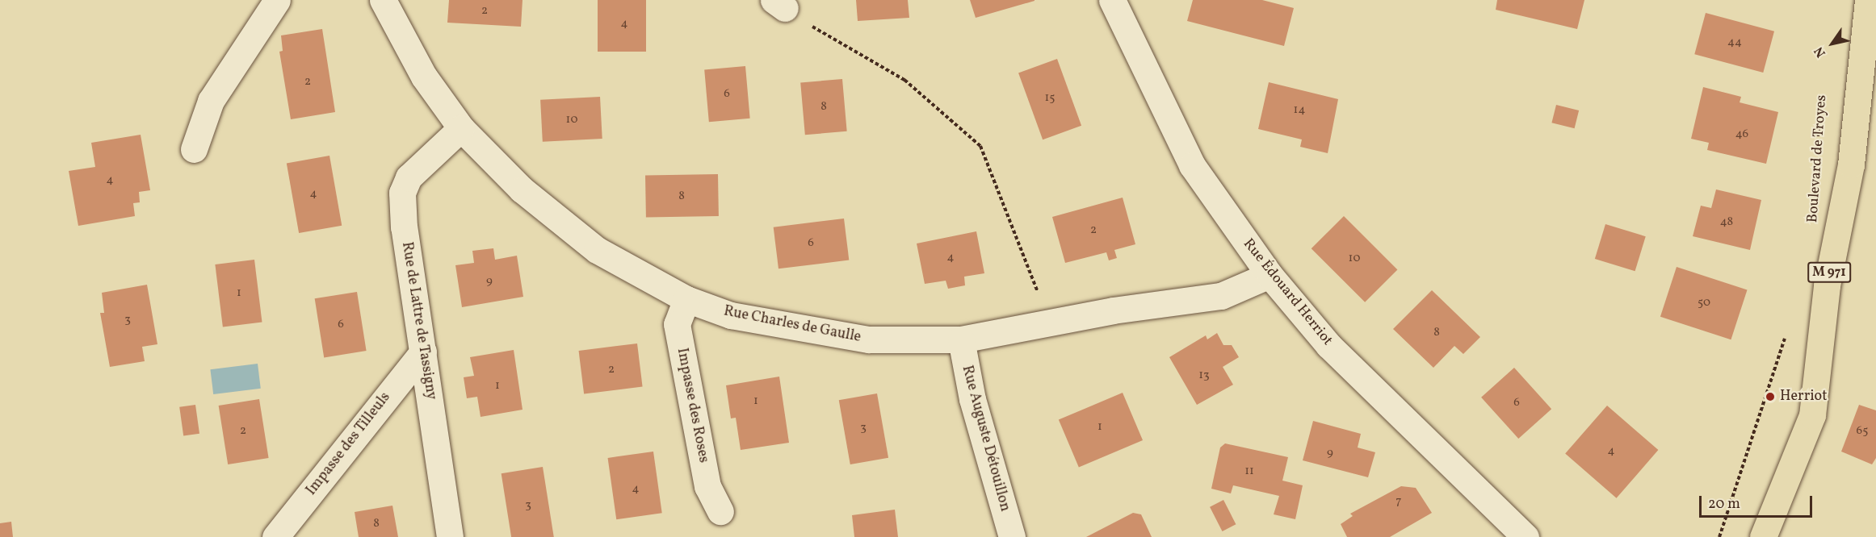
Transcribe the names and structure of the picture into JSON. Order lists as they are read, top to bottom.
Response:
{
  "streets": {
    "main road": ["Boulevard de Troyes", "M 971"],
    "street": [
      "Rue Édouard Herriot",
      "Rue de Lattre de Tassigny",
      "Rue Charles de Gaulle",
      "Impasse des Roses",
      "Rue Auguste Détouillon",
      "Impasse des Tilleuls"
    ]
  },
  "crossings": [
    ["Rue Édouard Herriot", "Rue Charles de Gaulle"],
    ["Rue de Lattre de Tassigny", "Rue Charles de Gaulle"],
    ["Rue de Lattre de Tassigny", "Impasse des Tilleuls"],
    ["Rue Charles de Gaulle", "Impasse des Roses"],
    ["Rue Charles de Gaulle", "Rue Auguste Détouillon"]
  ],
  "places": ["Herriot"],
  "house_numbers": [
    "2",
    "4",
    "44",
    "2",
    "6",
    "15",
    "8",
    "14",
    "10",
    "46",
    "4",
    "4",
    "8",
    "48",
    "2",
    "6",
    "4",
    "10",
    "9",
    "1",
    "50",
    "3",
    "6",
    "8",
    "2",
    "13",
    "1",
    "1",
    "6",
    "1",
    "3",
    "2",
    "65",
    "4",
    "9",
    "11",
    "4",
    "7",
    "3",
    "8"
  ],
  "scale_bar": "20 m",
  "north": "bottom left"
}
